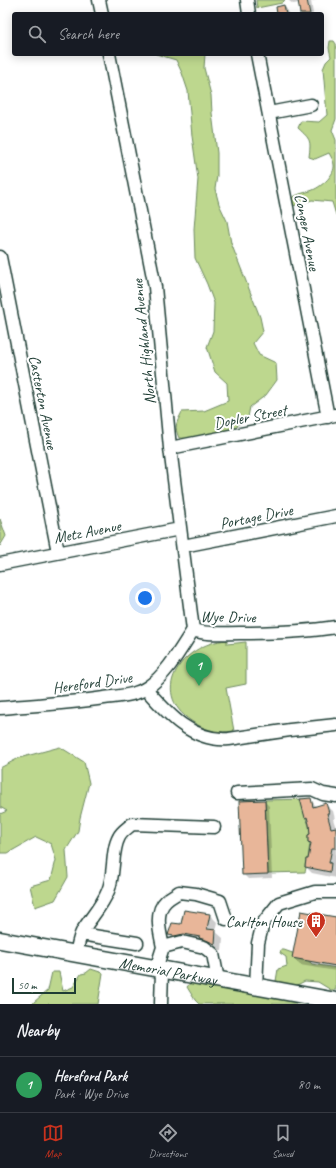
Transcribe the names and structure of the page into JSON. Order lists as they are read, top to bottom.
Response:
{
  "streets": {
    "main road": ["Memorial Parkway"],
    "street": [
      "Conger Avenue",
      "North Highland Avenue",
      "Casterton Avenue",
      "Dopler Street",
      "Portage Drive",
      "Metz Avenue",
      "Wye Drive",
      "Hereford Drive"
    ]
  },
  "crossings": [
    ["Conger Avenue", "Dopler Street"],
    ["North Highland Avenue", "Dopler Street"],
    ["North Highland Avenue", "Portage Drive"],
    ["North Highland Avenue", "Metz Avenue"],
    ["North Highland Avenue", "Wye Drive"],
    ["Casterton Avenue", "Metz Avenue"],
    ["Wye Drive", "Hereford Drive"]
  ],
  "places": {
    "building": ["Carlton House"]
  },
  "scale_bar": "50 m",
  "page": {
    "search": "Search here",
    "pins": "1",
    "scale": "50 m",
    "heading": "Nearby",
    "list": [
      {
        "mark": "1",
        "name": "Hereford Park",
        "note": "Park · Wye Drive",
        "value": "80 m"
      }
    ],
    "nav": ["Map", "Directions", "Saved"]
  }
}
